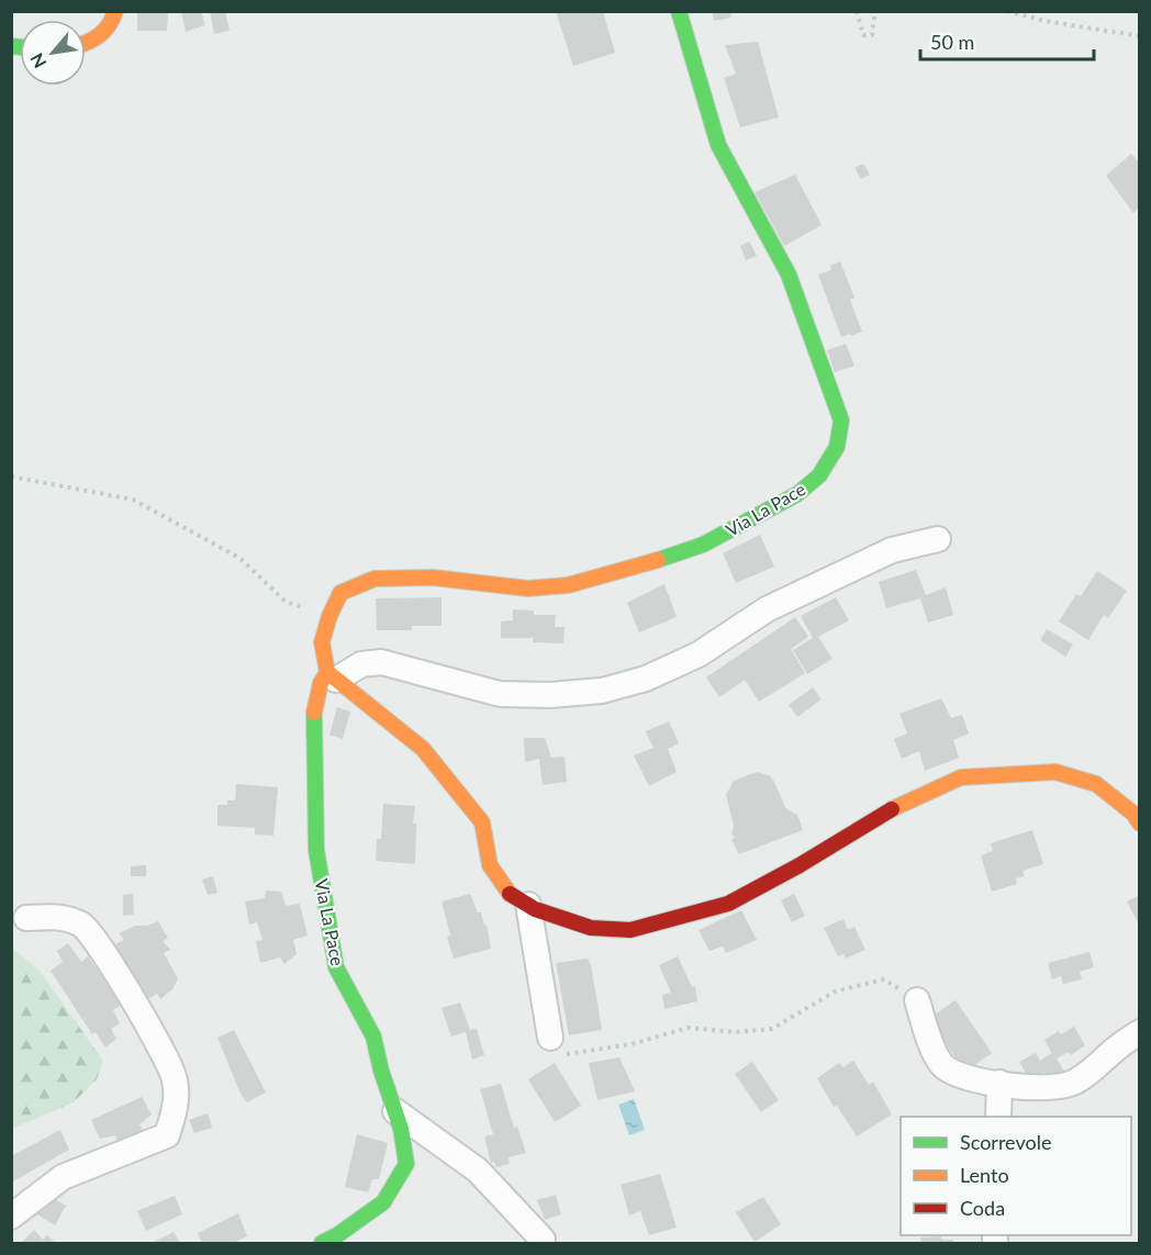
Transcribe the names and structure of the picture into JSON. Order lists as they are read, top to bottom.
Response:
{
  "streets": {
    "street": ["Via La Pace"]
  },
  "legend": ["Scorrevole", "Lento", "Coda"],
  "scale_bar": "50 m",
  "north": "bottom left"
}
